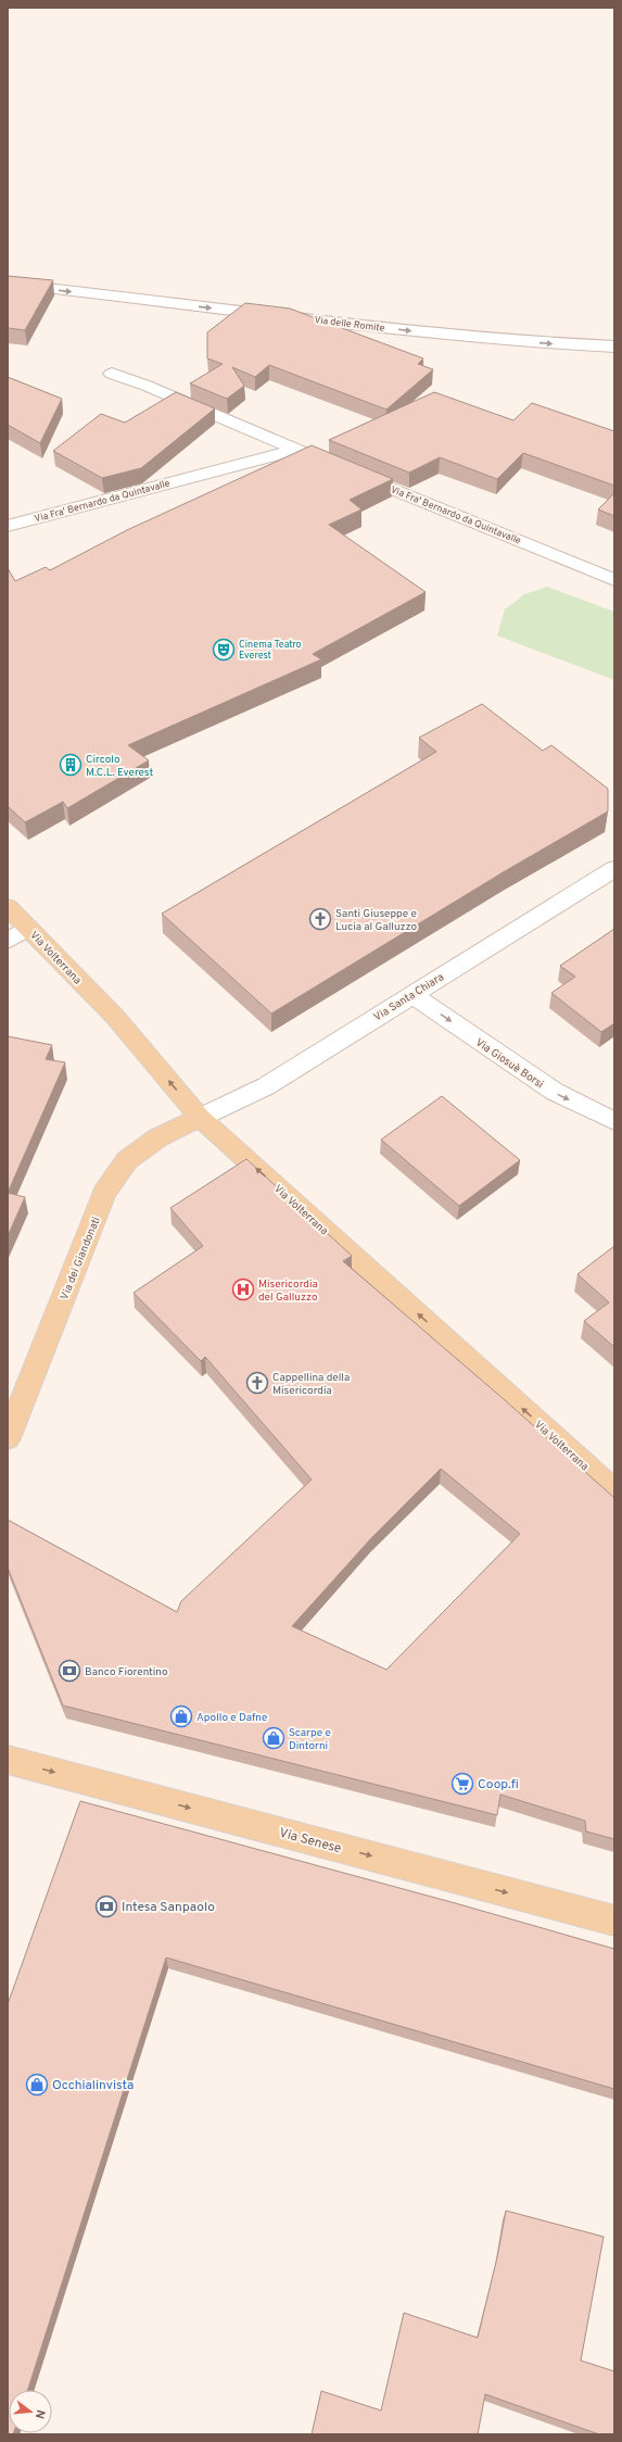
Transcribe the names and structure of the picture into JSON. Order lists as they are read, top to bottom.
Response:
{
  "streets": {
    "main road": ["Via Volterrana", "Via dei Giandonati", "Via Senese"],
    "street": [
      "Via delle Romite",
      "Via Fra' Bernardo da Quintavalle",
      "Via Santa Chiara",
      "Via Giosuè Borsi"
    ]
  },
  "crossings": [
    ["Via Volterrana", "Via Santa Chiara"],
    ["Via Volterrana", "Via dei Giandonati"],
    ["Via Santa Chiara", "Via Giosuè Borsi"],
    ["Via Santa Chiara", "Via dei Giandonati"]
  ],
  "one_way": [
    "Via delle Romite",
    "Via Volterrana",
    "Via Giosuè Borsi",
    "Via Senese"
  ],
  "places": {
    "theatre": ["Cinema Teatro Everest"],
    "building": ["Circolo M.C.L. Everest"],
    "church": ["Santi Giuseppe e Lucia al Galluzzo", "Cappellina della Misericordia"],
    "hospital": ["Misericordia del Galluzzo"],
    "bank": ["Banco Fiorentino", "Intesa Sanpaolo"],
    "shop": ["Apollo e Dafne", "Scarpe e Dintorni", "Occhialinvista"],
    "supermarket": ["Coop.fi"]
  },
  "north": "right"
}
